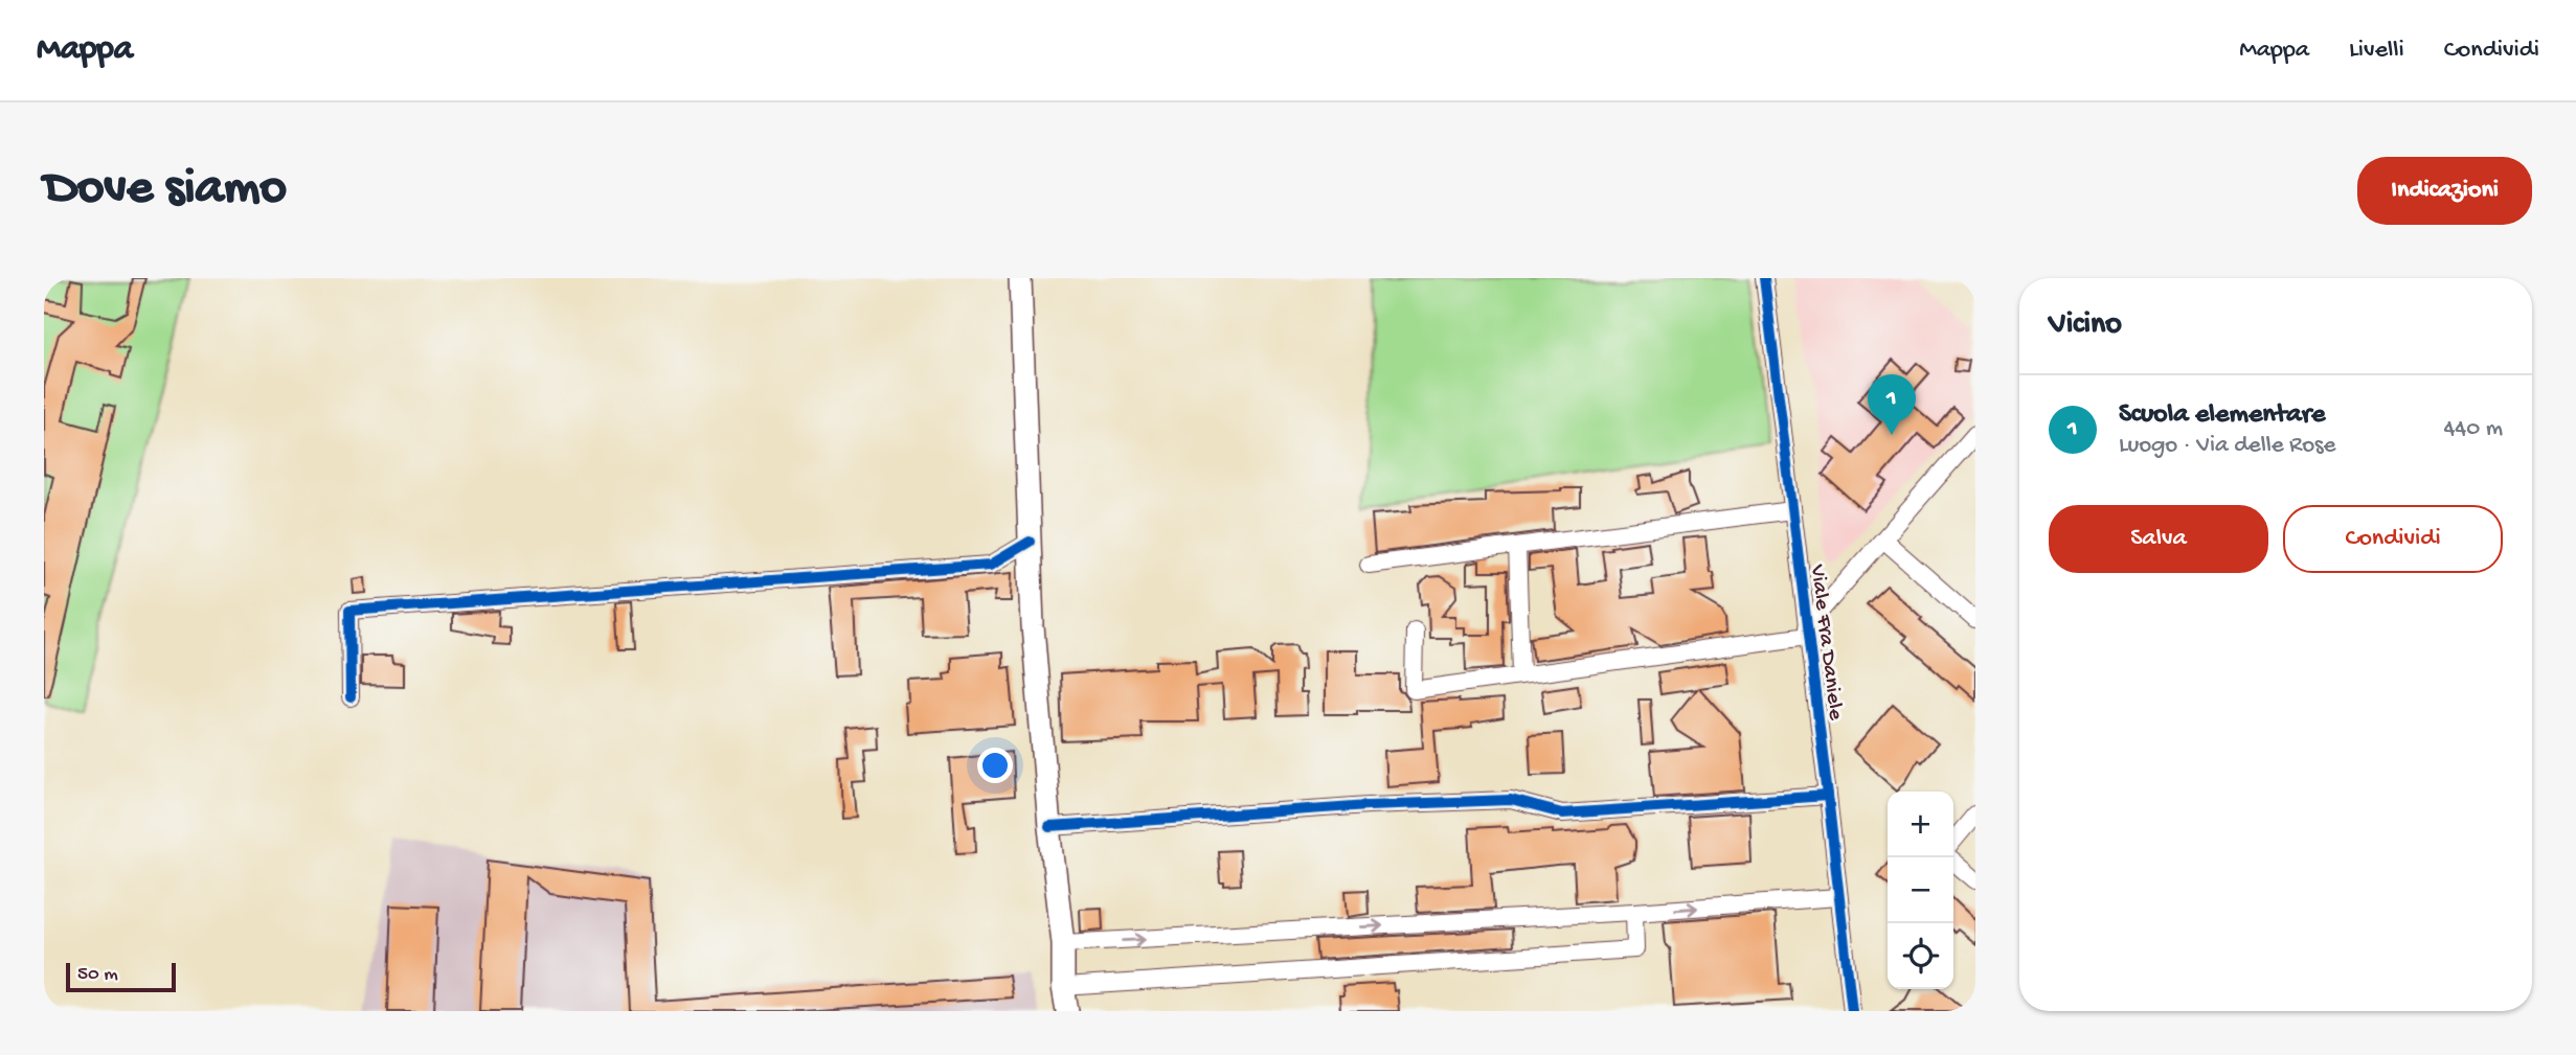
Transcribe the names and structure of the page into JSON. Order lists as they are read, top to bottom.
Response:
{
  "streets": {
    "street": ["Viale Fra Daniele"]
  },
  "scale_bar": "50 m",
  "page": {
    "header": "Mappa",
    "nav": ["Mappa", "Livelli", "Condividi"],
    "buttons": [
      "Indicazioni",
      ["Salva", "Condividi"]
    ],
    "title": "Dove siamo",
    "heading": "Vicino",
    "list": [
      {
        "mark": "1",
        "name": "Scuola elementare",
        "note": "Luogo · Via delle Rose",
        "value": "440 m"
      }
    ],
    "pins": "1",
    "map_buttons": ["+", "−"],
    "scale": "50 m"
  }
}
